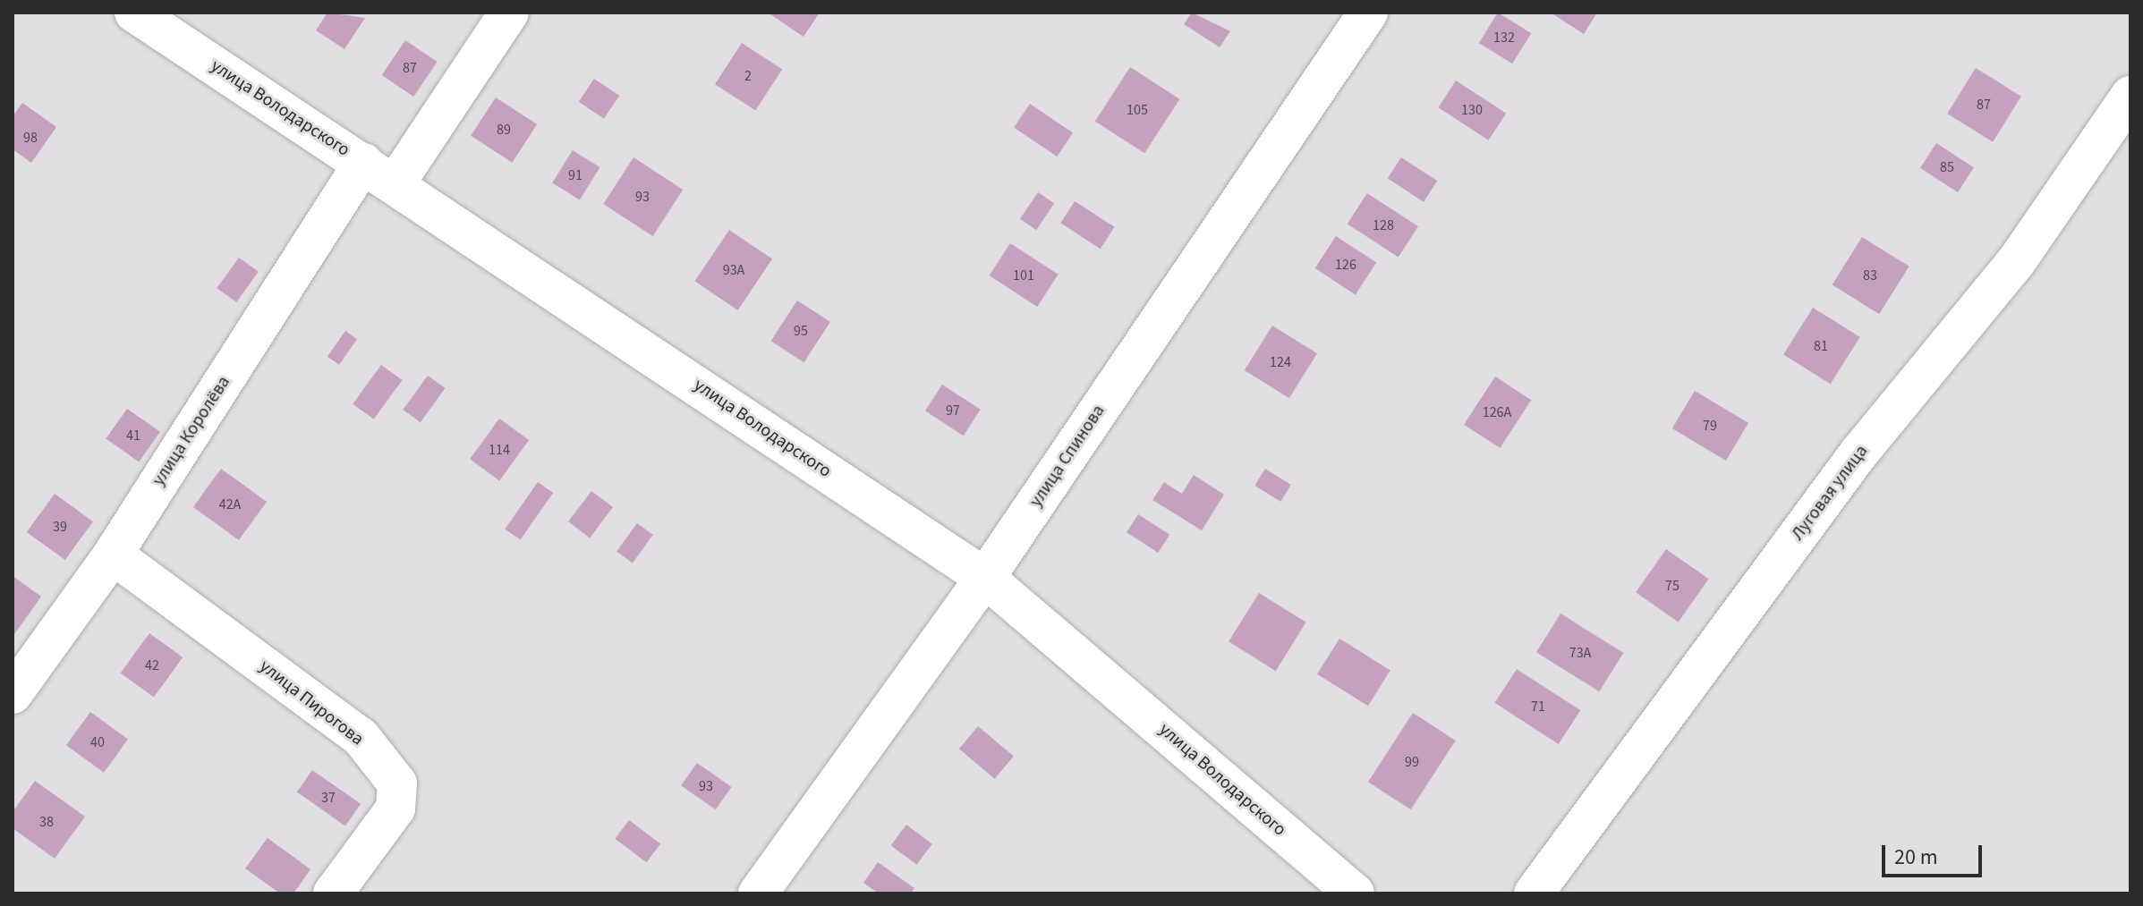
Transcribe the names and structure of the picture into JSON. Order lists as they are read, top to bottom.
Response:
{
  "streets": {
    "street": [
      "улица Володарского",
      "улица Королёва",
      "улица Спинова",
      "Луговая улица",
      "улица Пирогова"
    ]
  },
  "crossings": [
    ["улица Володарского", "улица Королёва"],
    ["улица Володарского", "улица Спинова"],
    ["улица Королёва", "улица Пирогова"]
  ],
  "house_numbers": [
    "132",
    "87",
    "2",
    "87",
    "105",
    "130",
    "89",
    "98",
    "85",
    "91",
    "93",
    "128",
    "126",
    "93А",
    "101",
    "83",
    "95",
    "81",
    "124",
    "97",
    "126А",
    "79",
    "41",
    "114",
    "42А",
    "39",
    "75",
    "73А",
    "42",
    "71",
    "40",
    "99",
    "93",
    "37",
    "38"
  ],
  "scale_bar": "20 m"
}
